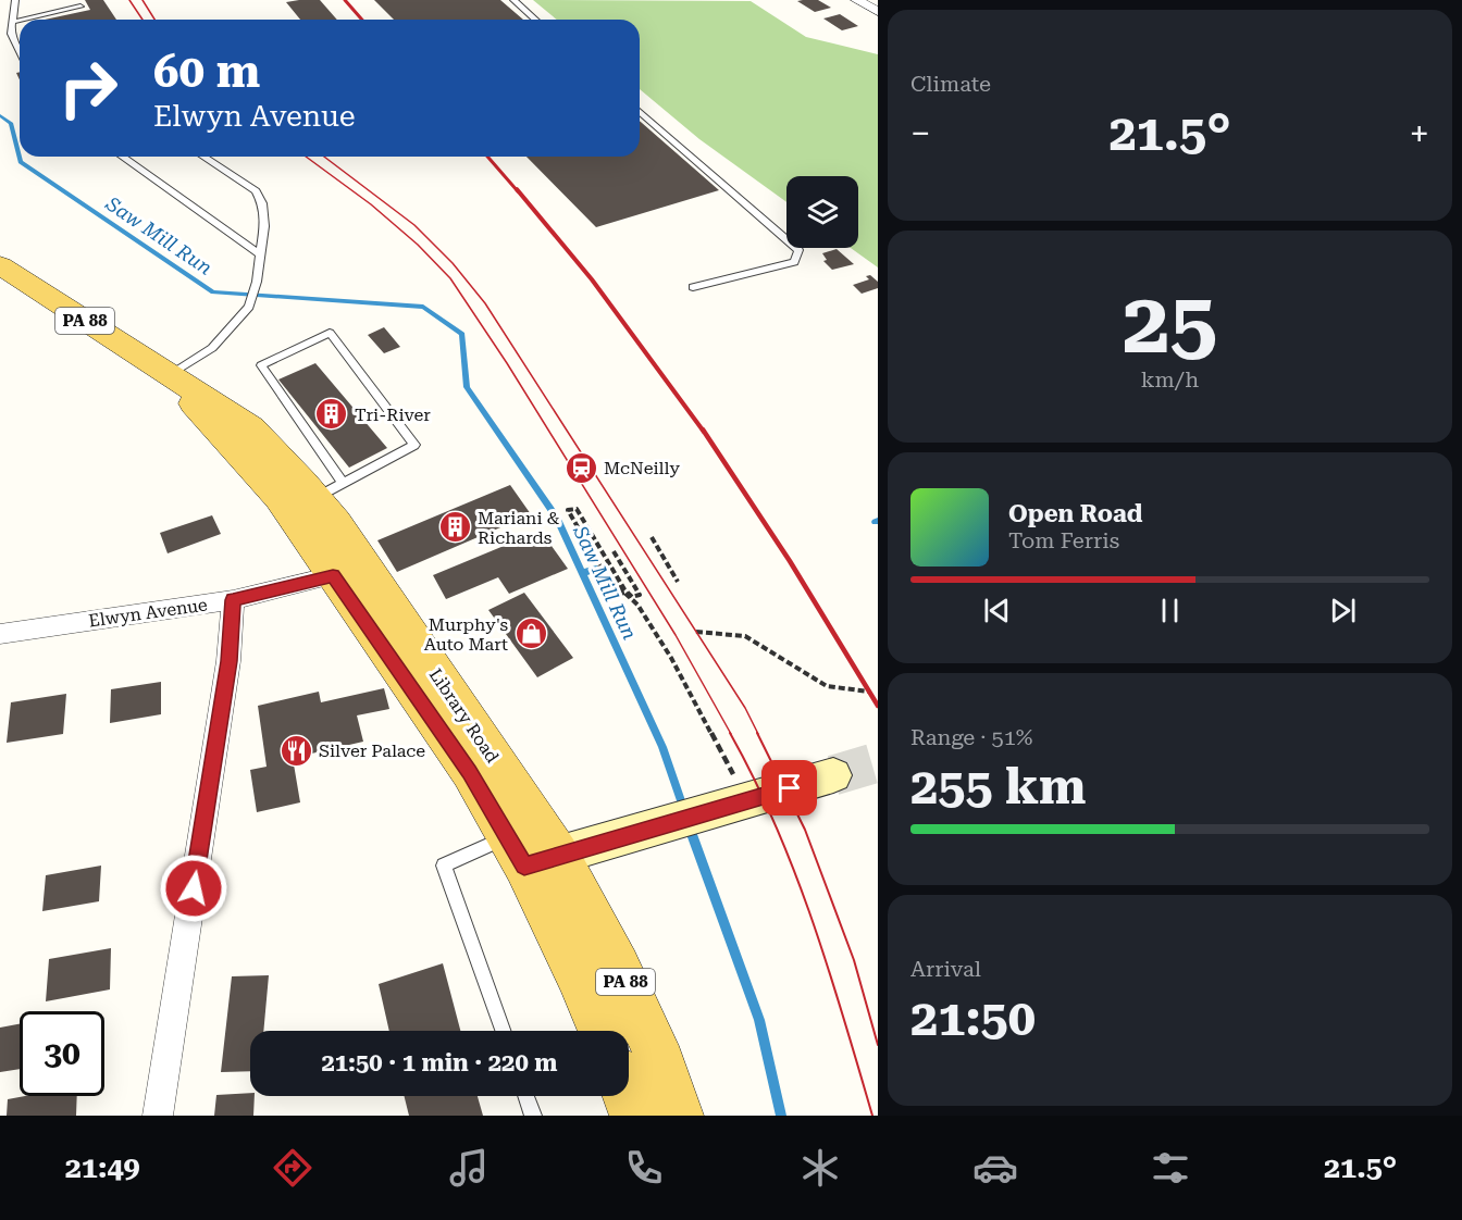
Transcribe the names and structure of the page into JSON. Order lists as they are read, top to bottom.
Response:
{
  "streets": {
    "main road": ["PA 88", "Library Road"],
    "street": ["Elwyn Avenue"]
  },
  "crossings": [
    ["Elwyn Avenue", "Library Road"]
  ],
  "water": ["Saw Mill Run"],
  "places": {
    "building": ["Tri-River", "Mariani & Richards"],
    "station": ["McNeilly"],
    "shop": ["Murphy's Auto Mart"],
    "restaurant": ["Silver Palace"]
  },
  "page": {
    "tile": [
      "Climate",
      ["25", "km/h"],
      ["Range · 51%", "255 km"],
      ["Arrival", "21:50"]
    ],
    "turn": ["60 m", "Elwyn Avenue"],
    "heat": ["−", "21.5°", "+"],
    "song": ["Open Road", "Tom Ferris"],
    "limit": "30",
    "trip": "21:50 · 1 min · 220 m",
    "tabs": ["21:49", "21.5°"]
  }
}
